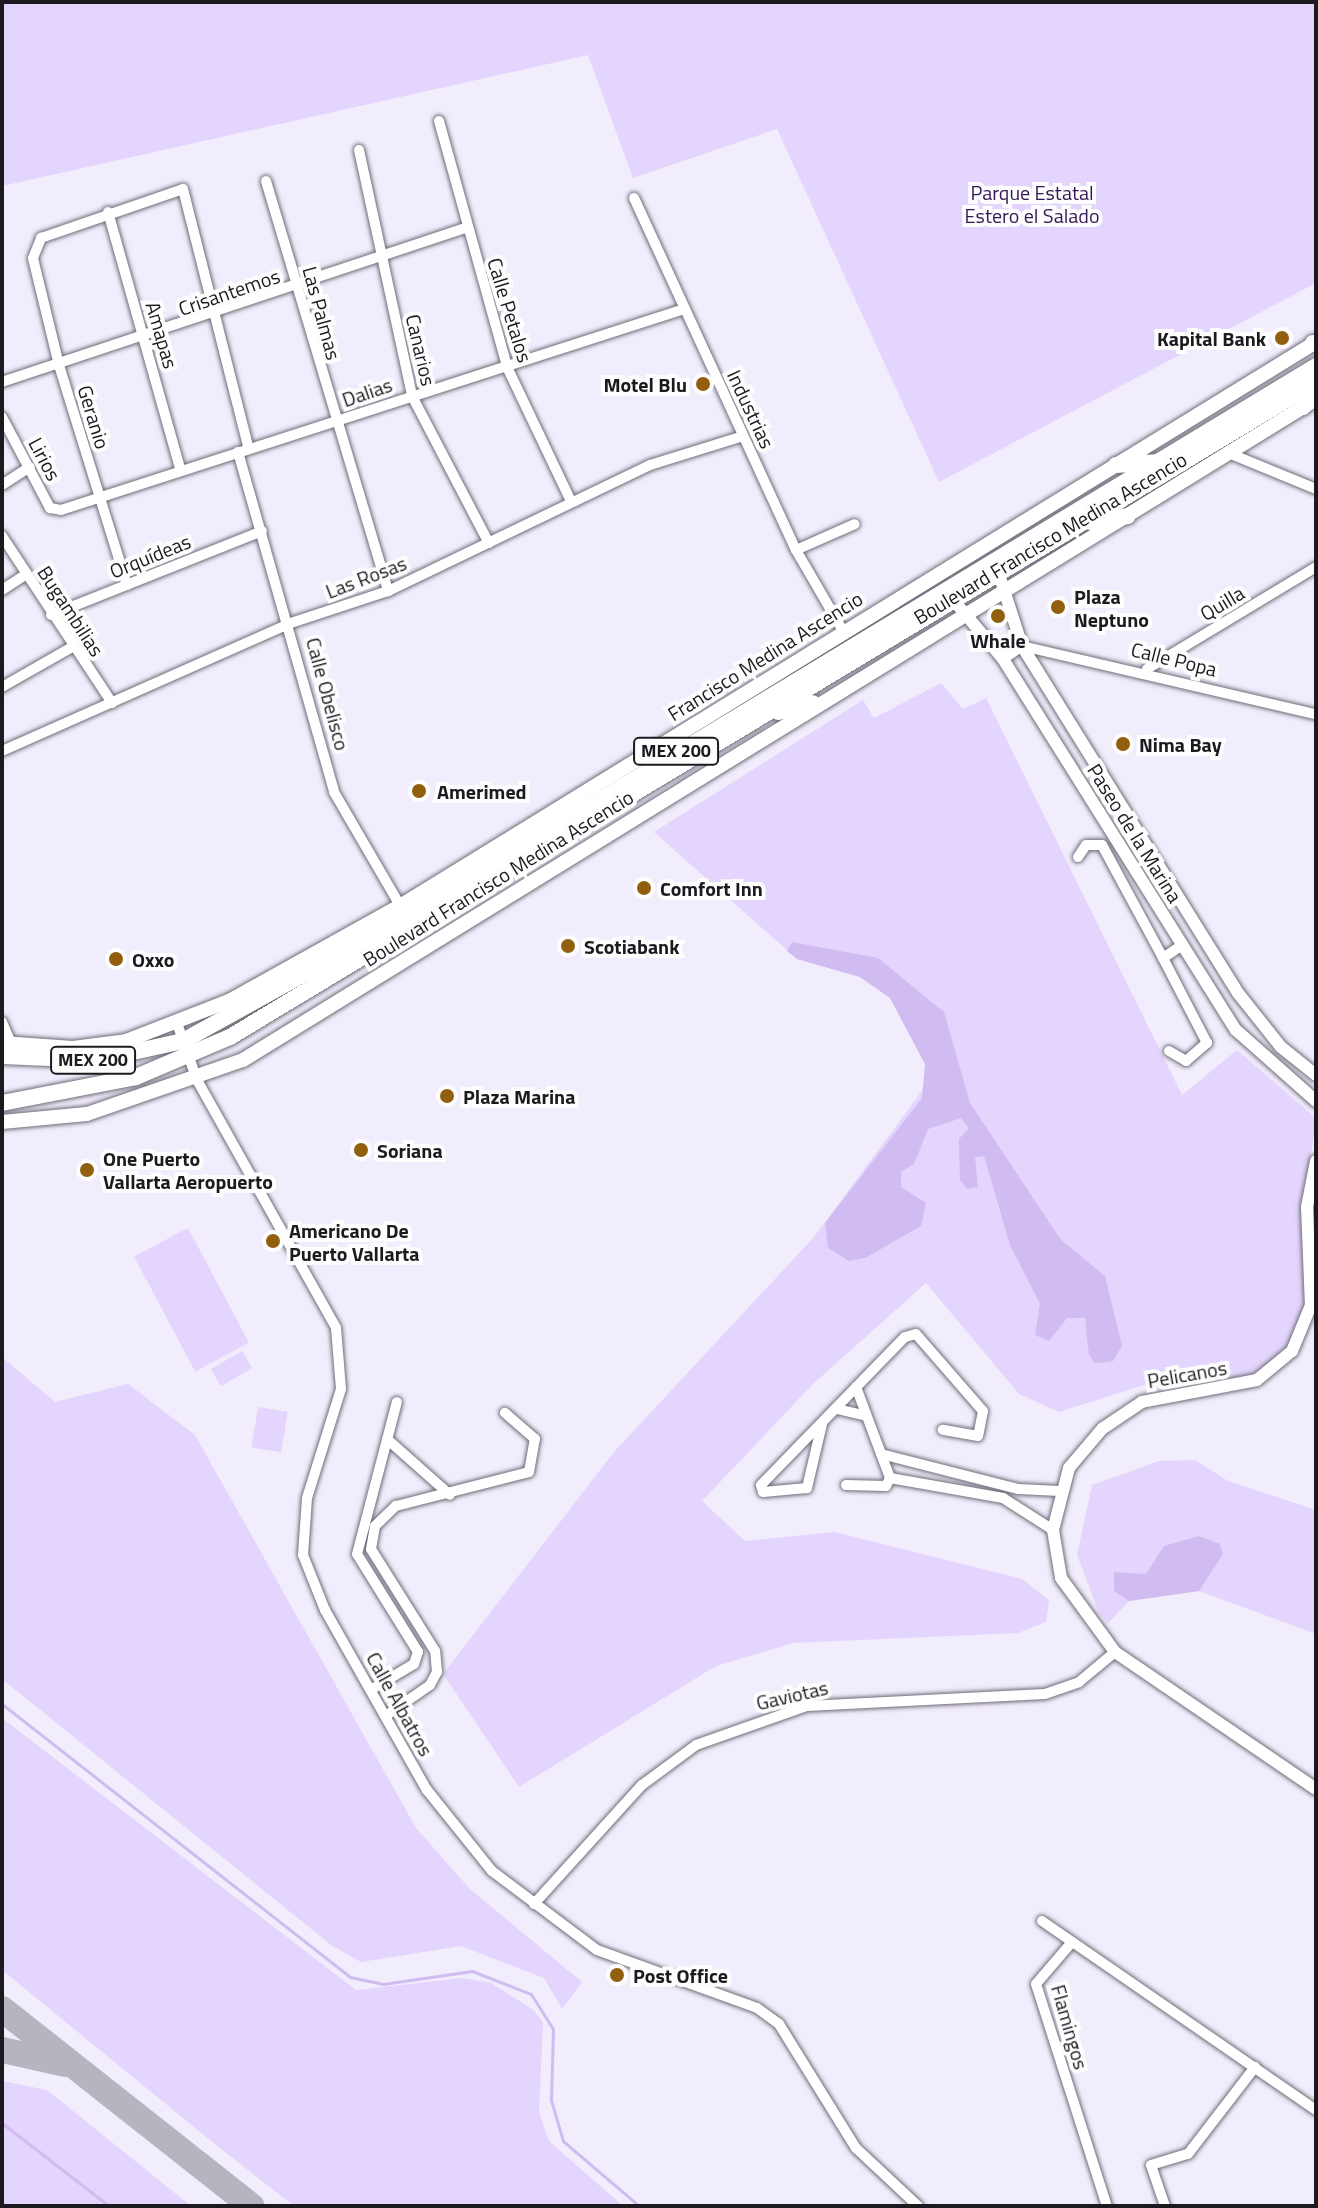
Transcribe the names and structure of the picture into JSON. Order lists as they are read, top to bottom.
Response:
{
  "streets": {
    "highway": ["Francisco Medina Ascencio", "MEX 200"],
    "main road": ["Boulevard Francisco Medina Ascencio"],
    "street": [
      "Crisantemos",
      "Calle Petalos",
      "Las Palmas",
      "Amapas",
      "Canarios",
      "Dalias",
      "Industrias",
      "Geranio",
      "Lirios",
      "Orquídeas",
      "Las Rosas",
      "Quilla",
      "Bugambilias",
      "Calle Popa",
      "Calle Obelisco",
      "Paseo de la Marina",
      "Pelicanos",
      "Gaviotas",
      "Calle Albatros",
      "Flamingos"
    ]
  },
  "crossings": [
    ["Crisantemos", "Calle Petalos"],
    ["Crisantemos", "Las Palmas"],
    ["Crisantemos", "Amapas"],
    ["Crisantemos", "Canarios"],
    ["Crisantemos", "Geranio"],
    ["Crisantemos", "Calle Obelisco"],
    ["Calle Petalos", "Dalias"],
    ["Calle Petalos", "Las Rosas"],
    ["Las Palmas", "Dalias"],
    ["Las Palmas", "Las Rosas"],
    ["Amapas", "Dalias"],
    ["Amapas", "Geranio"],
    ["Amapas", "Calle Obelisco"],
    ["Canarios", "Dalias"],
    ["Canarios", "Las Rosas"],
    ["Dalias", "Industrias"],
    ["Dalias", "Geranio"],
    ["Dalias", "Lirios"],
    ["Dalias", "Calle Obelisco"],
    ["Industrias", "Las Rosas"],
    ["Industrias", "Francisco Medina Ascencio"],
    ["Geranio", "Orquídeas"],
    ["Geranio", "Calle Obelisco"],
    ["Boulevard Francisco Medina Ascencio", "Francisco Medina Ascencio"],
    ["Boulevard Francisco Medina Ascencio", "Paseo de la Marina"],
    ["Boulevard Francisco Medina Ascencio", "Calle Albatros"],
    ["Orquídeas", "Bugambilias"],
    ["Orquídeas", "Calle Obelisco"],
    ["Las Rosas", "Bugambilias"],
    ["Las Rosas", "Calle Obelisco"],
    ["Quilla", "Calle Popa"],
    ["Francisco Medina Ascencio", "Calle Obelisco"],
    ["Francisco Medina Ascencio", "Paseo de la Marina"],
    ["Francisco Medina Ascencio", "Calle Albatros"],
    ["Calle Popa", "Paseo de la Marina"],
    ["Pelicanos", "Gaviotas"],
    ["Gaviotas", "Calle Albatros"]
  ],
  "parks": ["Parque Estatal Estero el Salado"],
  "places": [
    "Kapital Bank",
    "Motel Blu",
    "Plaza Neptuno",
    "Whale",
    "Nima Bay",
    "Amerimed",
    "Comfort Inn",
    "Scotiabank",
    "Oxxo",
    "Plaza Marina",
    "Soriana",
    "One Puerto Vallarta Aeropuerto",
    "Americano De Puerto Vallarta",
    "Post Office"
  ]
}
